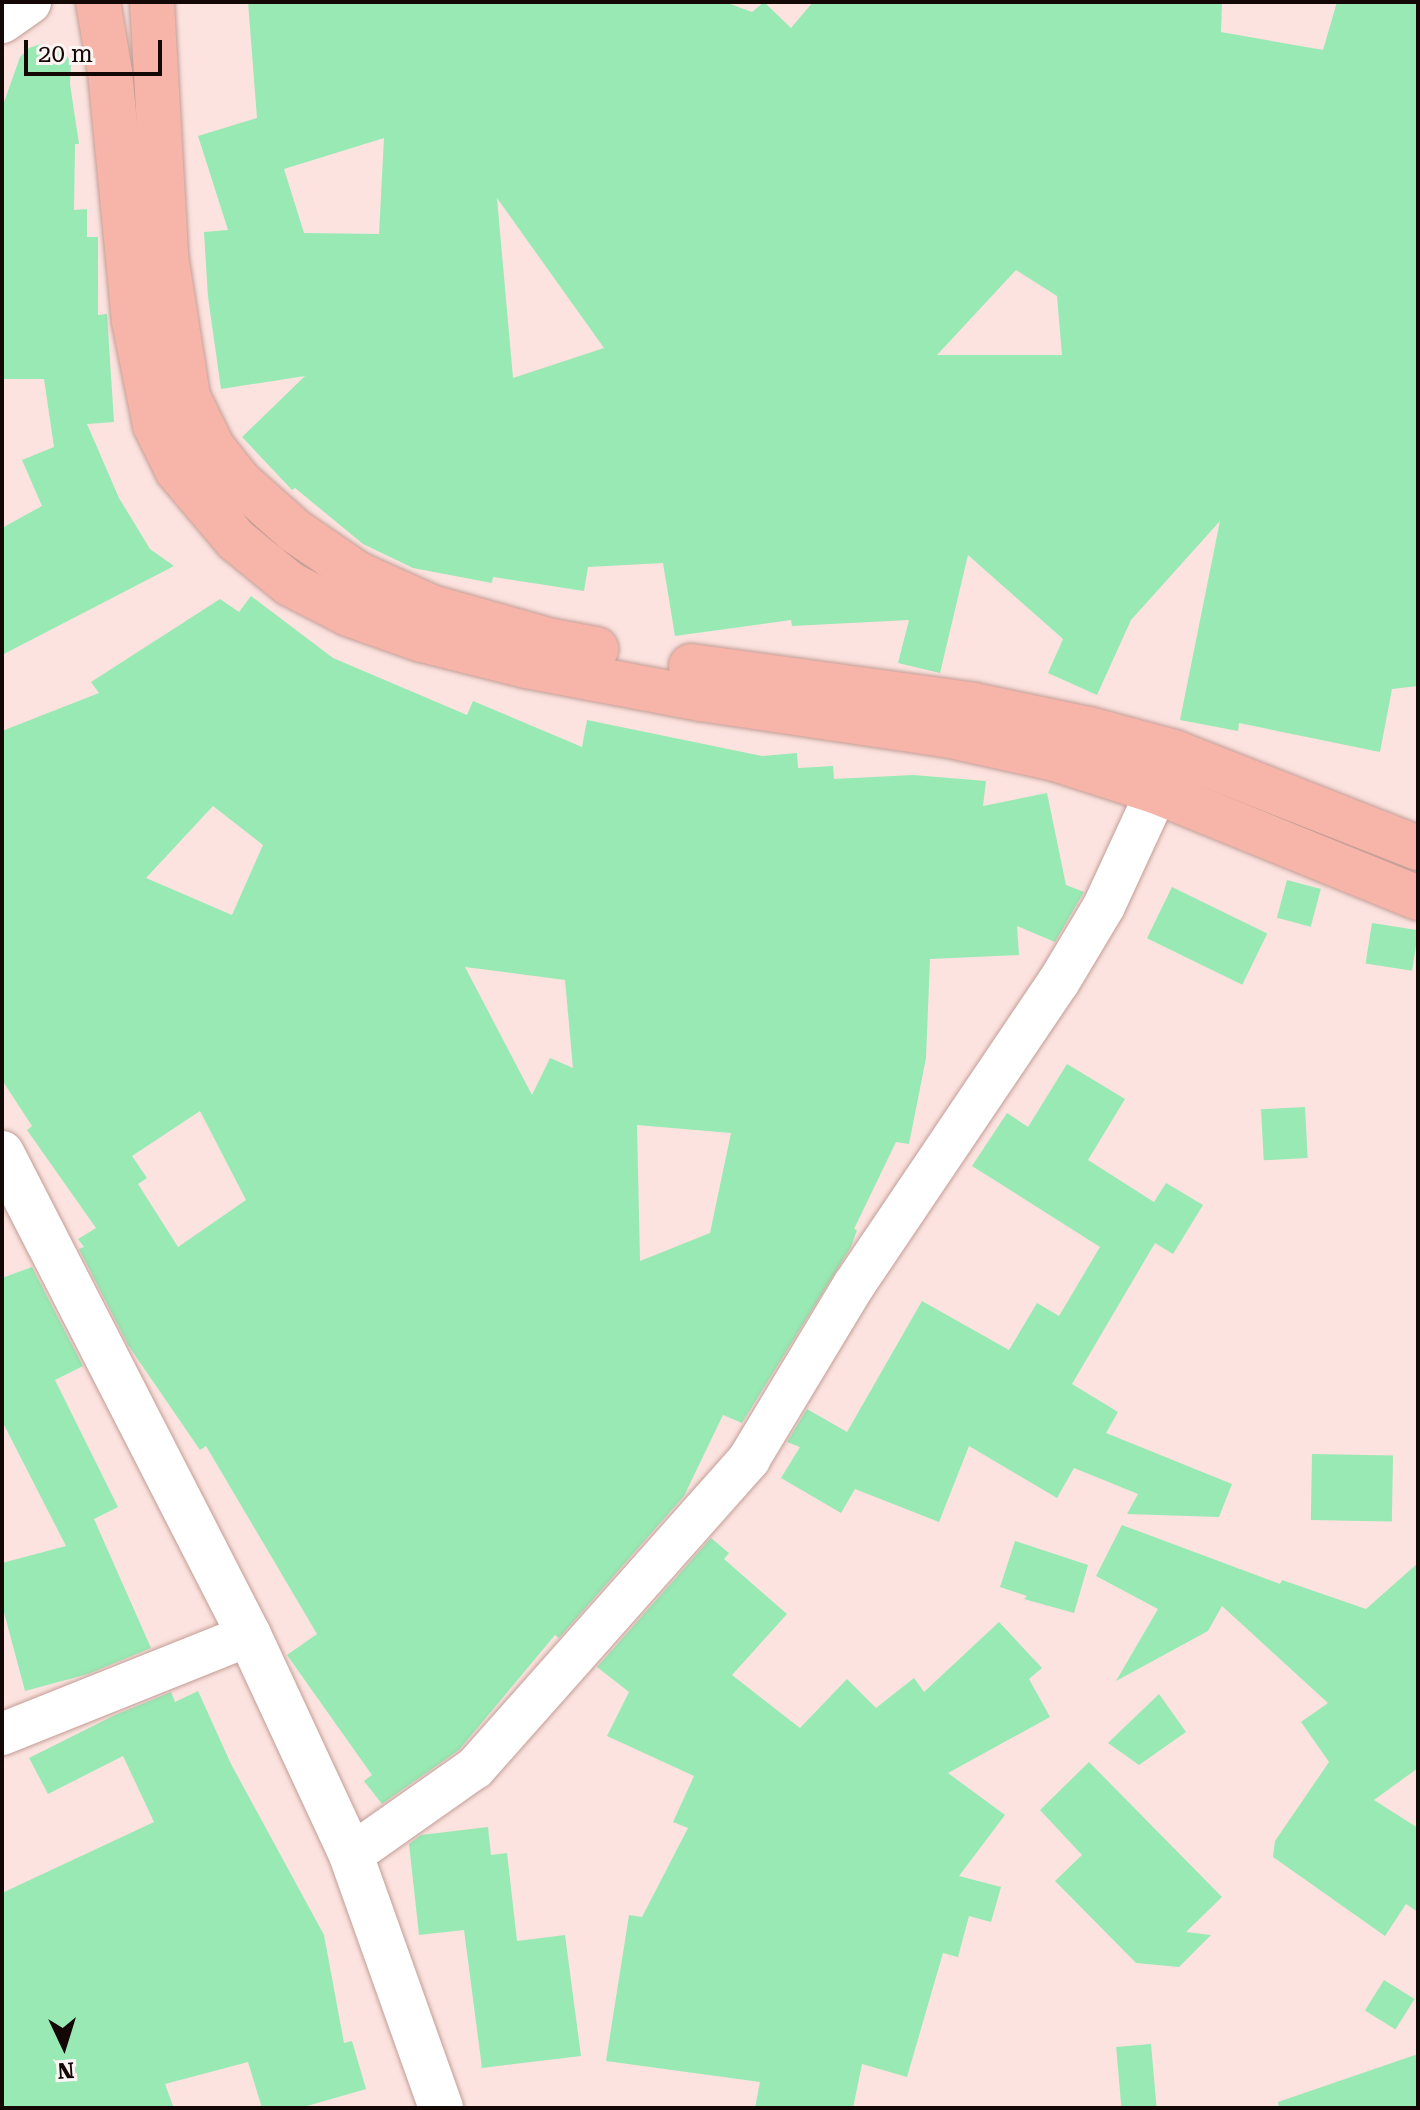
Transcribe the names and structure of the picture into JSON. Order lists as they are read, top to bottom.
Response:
{
  "scale_bar": "20 m",
  "north": "bottom"
}
